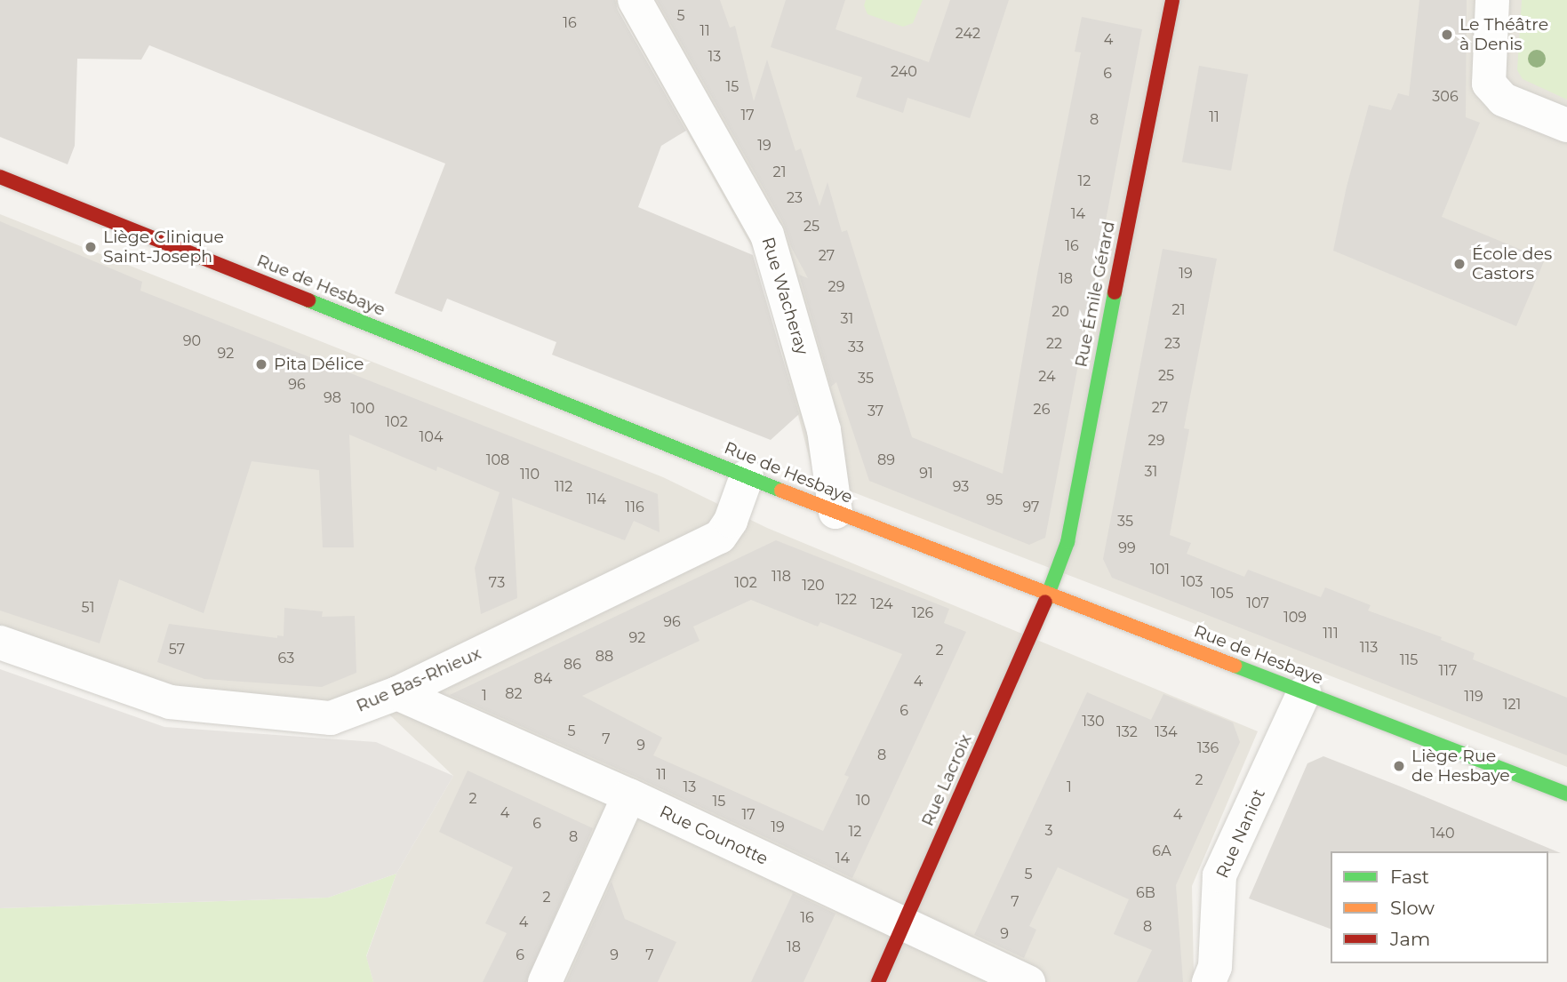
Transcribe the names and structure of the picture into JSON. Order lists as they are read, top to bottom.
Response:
{
  "streets": {
    "main road": ["Rue de Hesbaye", "Rue Émile Gérard", "Rue Lacroix"],
    "street": [
      "Rue Wacheray",
      "Rue Bas-Rhieux",
      "Rue Naniot",
      "Rue Counotte"
    ]
  },
  "crossings": [
    ["Rue de Hesbaye", "Rue Émile Gérard"],
    ["Rue de Hesbaye", "Rue Wacheray"],
    ["Rue de Hesbaye", "Rue Bas-Rhieux"],
    ["Rue de Hesbaye", "Rue Lacroix"],
    ["Rue de Hesbaye", "Rue Naniot"],
    ["Rue Émile Gérard", "Rue Lacroix"],
    ["Rue Bas-Rhieux", "Rue Counotte"],
    ["Rue Lacroix", "Rue Counotte"]
  ],
  "places": [
    "Le Théâtre à Denis",
    "Liège Clinique Saint-Joseph",
    "École des Castors",
    "Pita Délice",
    "Liège Rue de Hesbaye"
  ],
  "house_numbers": [
    "5",
    "16",
    "11",
    "242",
    "4",
    "13",
    "240",
    "6",
    "15",
    "306",
    "17",
    "11",
    "8",
    "19",
    "21",
    "12",
    "23",
    "14",
    "25",
    "16",
    "27",
    "19",
    "18",
    "29",
    "21",
    "20",
    "31",
    "90",
    "22",
    "23",
    "33",
    "92",
    "25",
    "24",
    "35",
    "96",
    "98",
    "27",
    "100",
    "26",
    "37",
    "102",
    "104",
    "29",
    "108",
    "89",
    "31",
    "91",
    "110",
    "112",
    "93",
    "114",
    "95",
    "116",
    "97",
    "35",
    "99",
    "101",
    "118",
    "103",
    "73",
    "102",
    "120",
    "105",
    "122",
    "107",
    "124",
    "51",
    "126",
    "109",
    "96",
    "111",
    "92",
    "113",
    "57",
    "2",
    "88",
    "63",
    "115",
    "86",
    "117",
    "84",
    "4",
    "82",
    "1",
    "119",
    "121",
    "6",
    "130",
    "5",
    "132",
    "134",
    "7",
    "9",
    "136",
    "8",
    "11",
    "2",
    "13",
    "1",
    "2",
    "10",
    "15",
    "4",
    "17",
    "4",
    "6",
    "19",
    "3",
    "12",
    "140",
    "8",
    "6A",
    "14",
    "5",
    "6B",
    "2",
    "7",
    "16",
    "4",
    "8",
    "9",
    "18",
    "6",
    "9",
    "7"
  ],
  "legend": ["Fast", "Slow", "Jam"]
}
